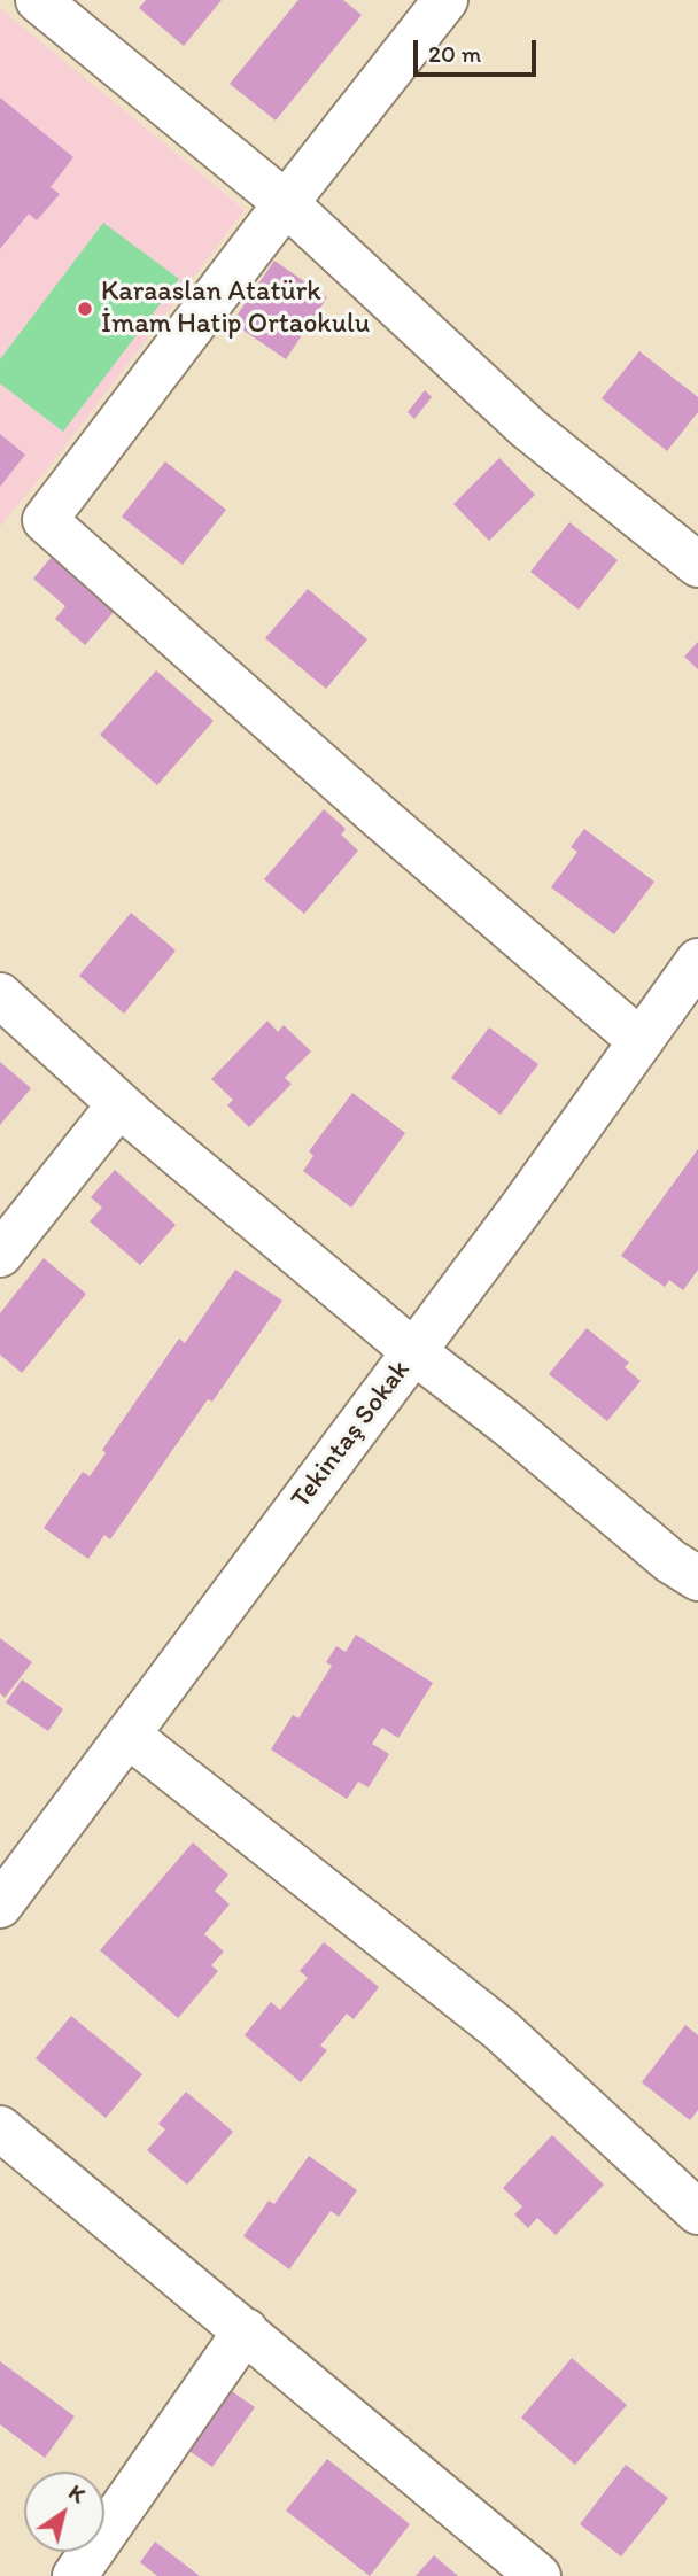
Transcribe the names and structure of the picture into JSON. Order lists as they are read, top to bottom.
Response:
{
  "streets": {
    "street": ["Tekintaş Sokak"]
  },
  "places": ["Karaaslan Atatürk İmam Hatip Ortaokulu"],
  "scale_bar": "20 m",
  "north": "top right"
}
